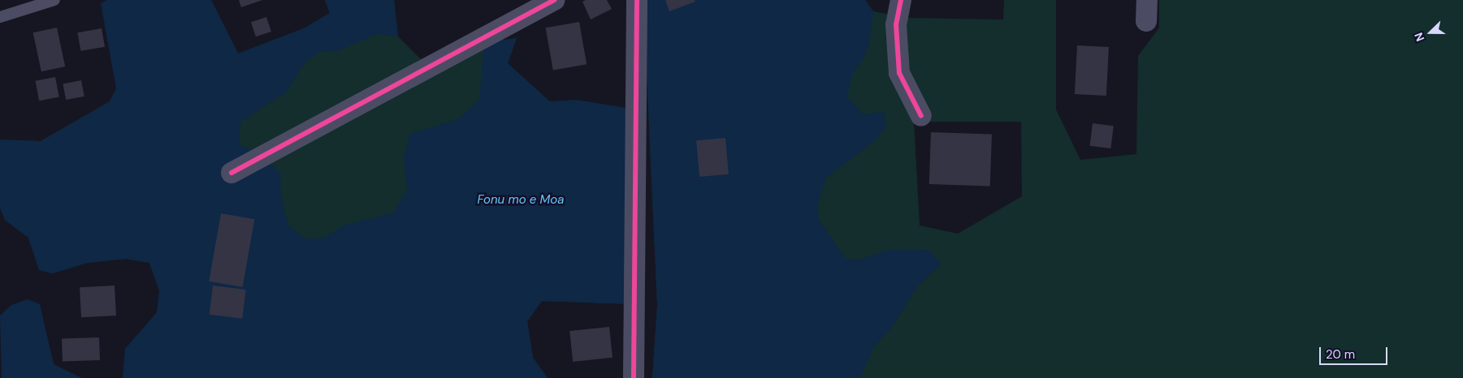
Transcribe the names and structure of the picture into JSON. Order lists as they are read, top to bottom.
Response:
{
  "water": ["Fonu mo e Moa"],
  "scale_bar": "20 m",
  "north": "left"
}
